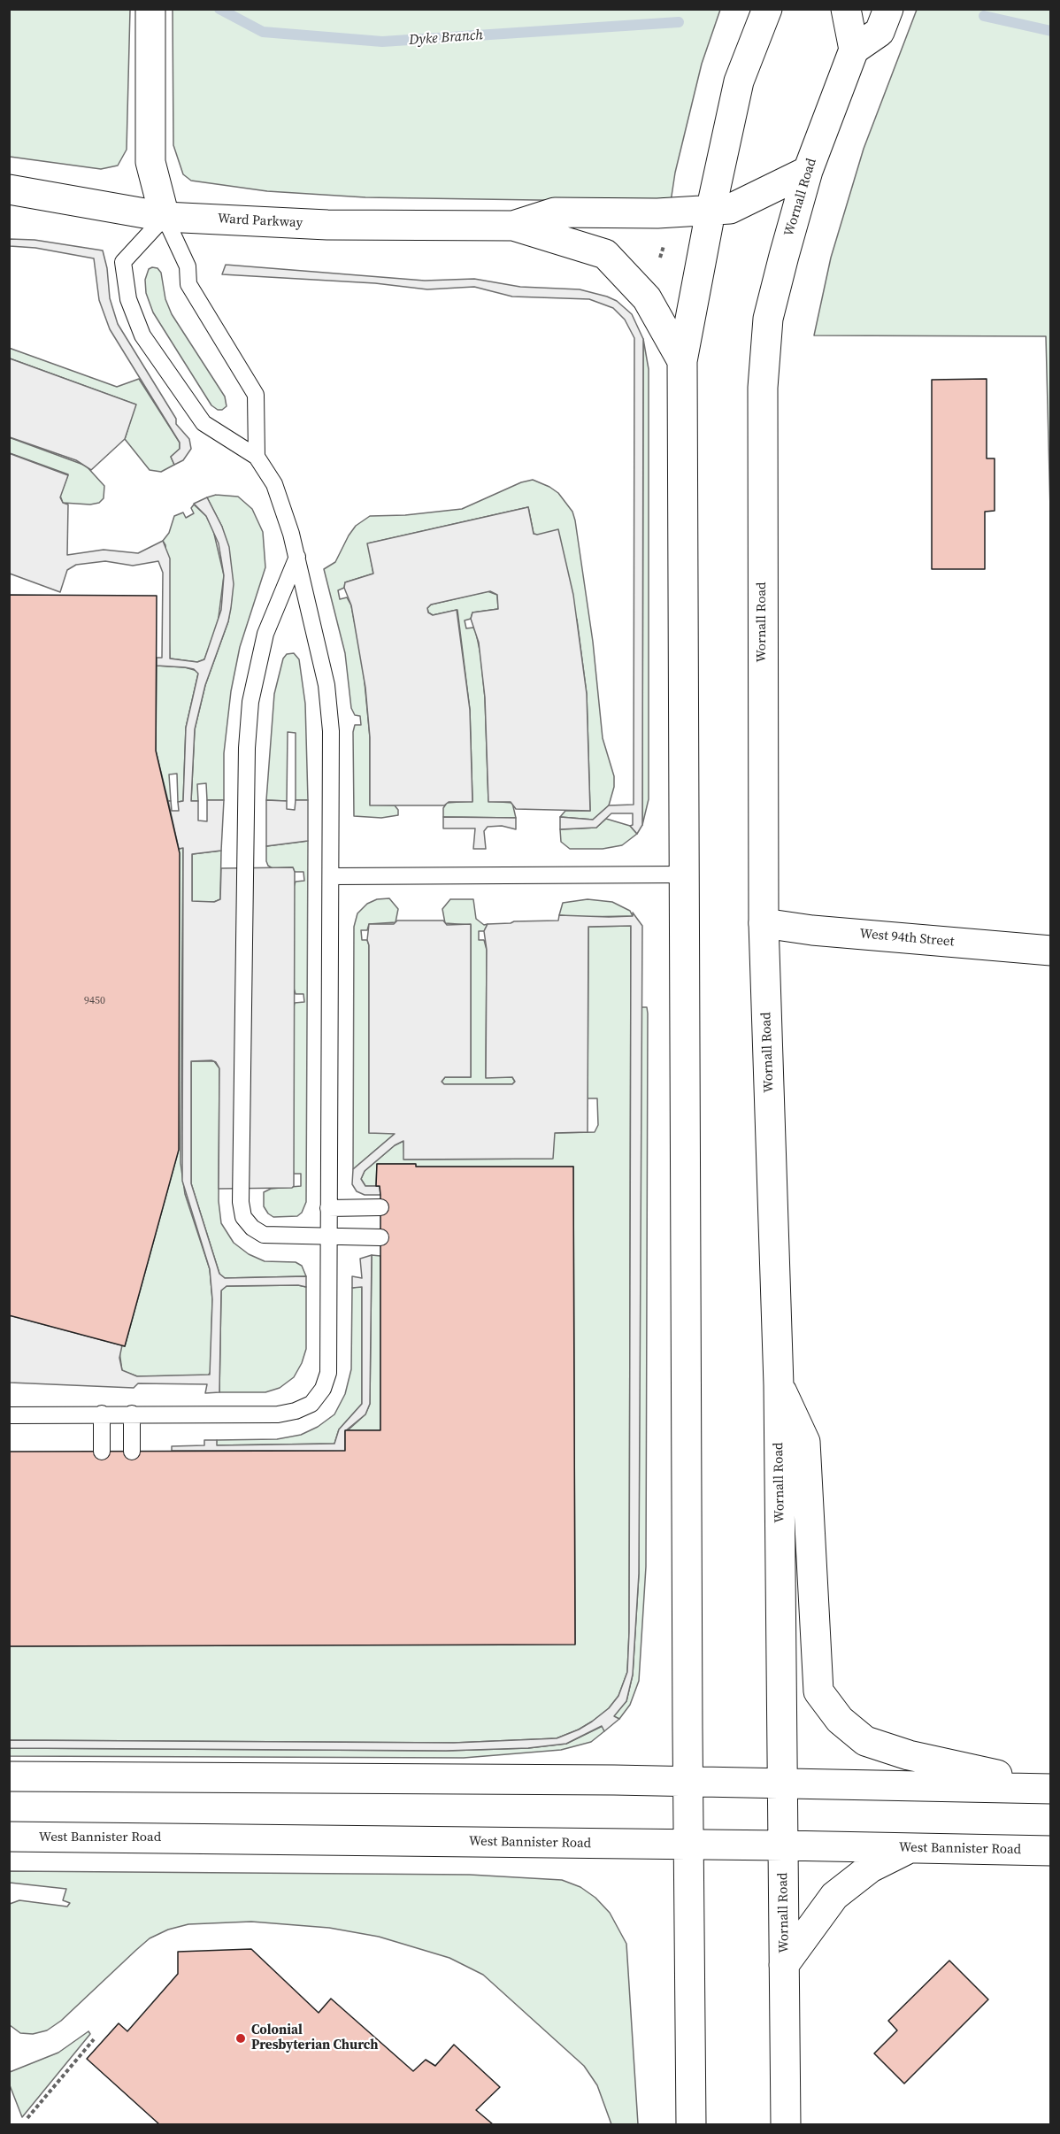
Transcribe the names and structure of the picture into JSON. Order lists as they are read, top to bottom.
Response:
{
  "streets": {
    "main road": [
      "Wornall Road",
      "Ward Parkway",
      "West 94th Street",
      "West Bannister Road"
    ]
  },
  "crossings": [
    ["Wornall Road", "Ward Parkway"],
    ["Wornall Road", "West 94th Street"],
    ["Wornall Road", "West Bannister Road"]
  ],
  "water": ["Dyke Branch"],
  "places": ["Colonial Presbyterian Church"],
  "house_numbers": ["9450"]
}
